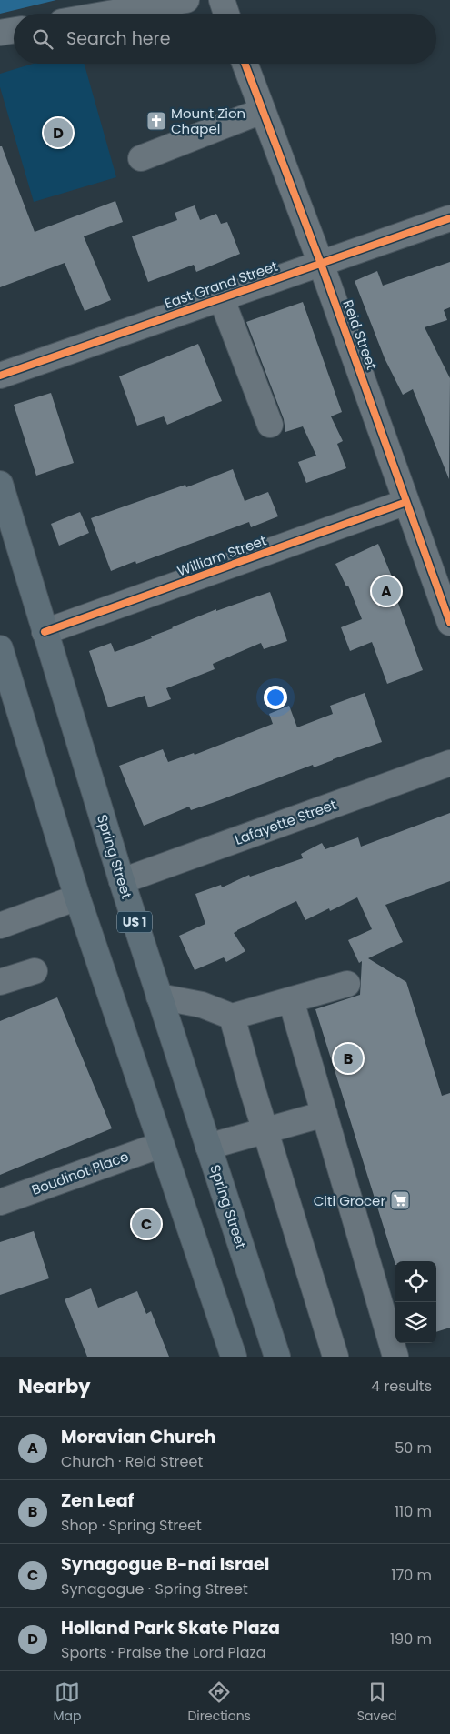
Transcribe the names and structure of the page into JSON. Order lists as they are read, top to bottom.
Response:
{
  "streets": {
    "highway": ["Spring Street", "US 1"],
    "street": [
      "East Grand Street",
      "Reid Street",
      "William Street",
      "Lafayette Street",
      "Boudinot Place"
    ]
  },
  "crossings": [
    ["East Grand Street", "Reid Street"],
    ["Reid Street", "William Street"],
    ["William Street", "Spring Street"],
    ["Lafayette Street", "Spring Street"]
  ],
  "places": {
    "church": ["Mount Zion Chapel"],
    "supermarket": ["Citi Grocer"]
  },
  "page": {
    "search": "Search here",
    "pins": [
      "D",
      "A",
      "B",
      "C"
    ],
    "heading": ["Nearby", "4 results"],
    "list": [
      {
        "mark": "A",
        "name": "Moravian Church",
        "note": "Church · Reid Street",
        "value": "50 m"
      },
      {
        "mark": "B",
        "name": "Zen Leaf",
        "note": "Shop · Spring Street",
        "value": "110 m"
      },
      {
        "mark": "C",
        "name": "Synagogue B-nai Israel",
        "note": "Synagogue · Spring Street",
        "value": "170 m"
      },
      {
        "mark": "D",
        "name": "Holland Park Skate Plaza",
        "note": "Sports · Praise the Lord Plaza",
        "value": "190 m"
      }
    ],
    "nav": ["Map", "Directions", "Saved"]
  }
}
